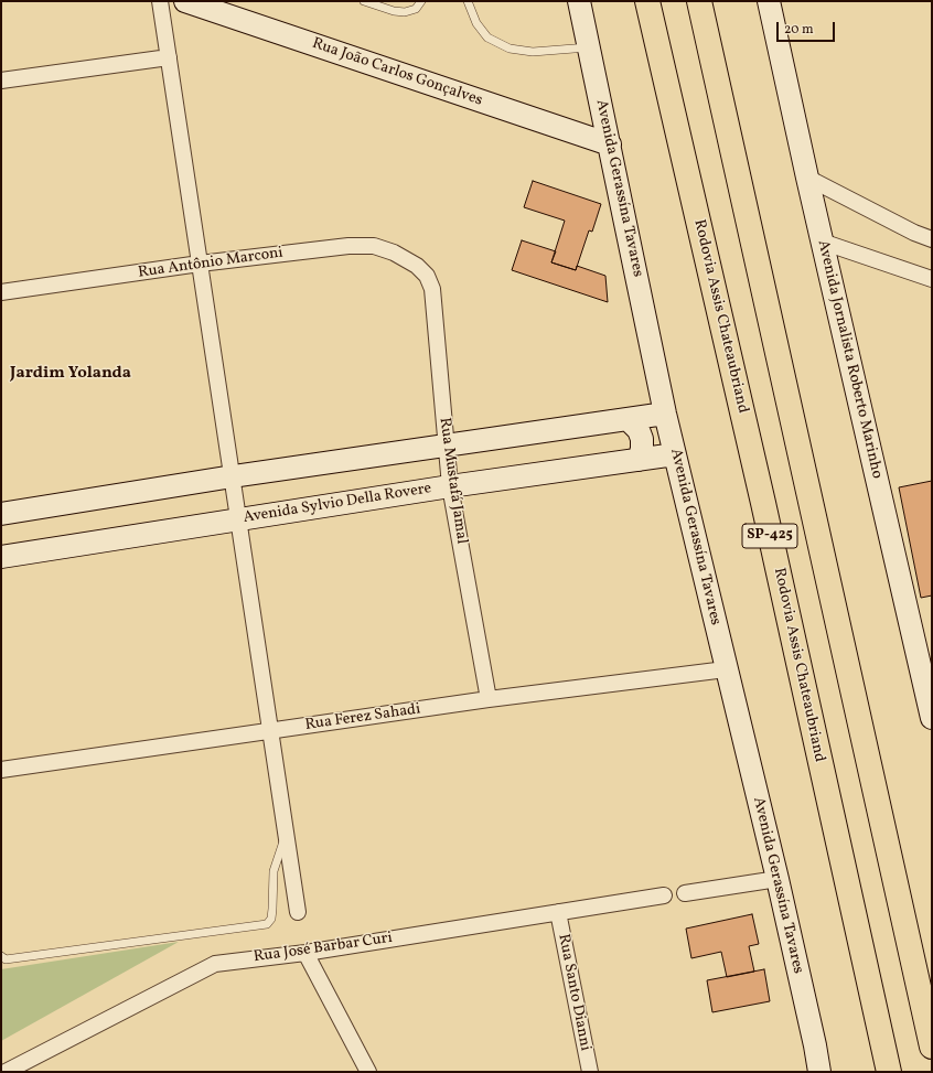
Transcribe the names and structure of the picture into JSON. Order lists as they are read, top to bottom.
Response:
{
  "streets": {
    "highway": ["Rodovia Assis Chateaubriand", "SP-425"],
    "main road": [
      "Rua João Carlos Gonçalves",
      "Avenida Gerassína Tavares",
      "Avenida Jornalista Roberto Marinho",
      "Avenida Sylvio Della Rovere"
    ],
    "street": [
      "Rua Antônio Marconi",
      "Rua Mustafá Jamal",
      "Rua Ferez Sahadi",
      "Rua José Barbar Curi",
      "Rua Santo Dianni"
    ]
  },
  "crossings": [
    ["Rua João Carlos Gonçalves", "Avenida Gerassína Tavares"],
    ["Avenida Gerassína Tavares", "Avenida Sylvio Della Rovere"],
    ["Avenida Gerassína Tavares", "Rua Ferez Sahadi"],
    ["Rua Antônio Marconi", "Rua Mustafá Jamal"],
    ["Rua Mustafá Jamal", "Avenida Sylvio Della Rovere"],
    ["Rua Mustafá Jamal", "Rua Ferez Sahadi"],
    ["Rua José Barbar Curi", "Rua Santo Dianni"]
  ],
  "districts": ["Jardim Yolanda"],
  "scale_bar": "20 m"
}
